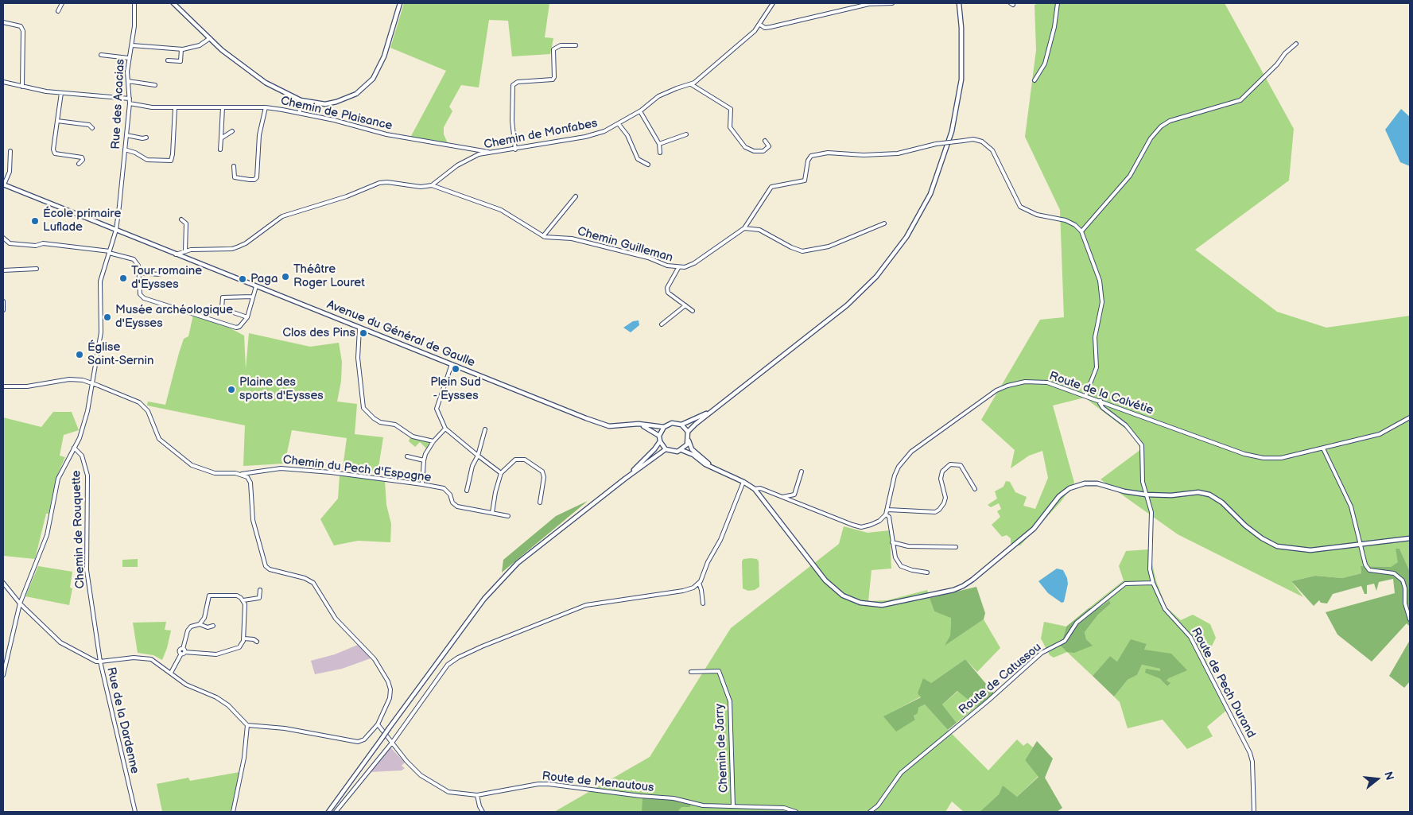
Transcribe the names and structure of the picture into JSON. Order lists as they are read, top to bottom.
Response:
{
  "streets": {
    "main road": ["Avenue du Général de Gaulle"],
    "street": [
      "Rue des Acacias",
      "Chemin de Plaisance",
      "Chemin de Monfabes",
      "Chemin Guilleman",
      "Route de la Calvétie",
      "Chemin du Pech d'Espagne",
      "Chemin de Rouquette",
      "Route de Catussou",
      "Route de Pech Durand",
      "Rue de la Dardenne",
      "Chemin de Jarry",
      "Route de Menautous"
    ]
  },
  "crossings": [
    ["Rue des Acacias", "Chemin de Plaisance"],
    ["Rue des Acacias", "Avenue du Général de Gaulle"],
    ["Rue des Acacias", "Chemin du Pech d'Espagne"],
    ["Rue des Acacias", "Chemin de Rouquette"],
    ["Rue des Acacias", "Rue de la Dardenne"],
    ["Chemin de Plaisance", "Chemin de Monfabes"],
    ["Chemin de Monfabes", "Chemin Guilleman"],
    ["Route de la Calvétie", "Route de Pech Durand"],
    ["Chemin de Rouquette", "Rue de la Dardenne"],
    ["Route de Catussou", "Route de Pech Durand"],
    ["Chemin de Jarry", "Route de Menautous"]
  ],
  "places": [
    "École primaire Luflade",
    "Théâtre Roger Louret",
    "Tour romaine d'Eysses",
    "Paga",
    "Musée archéologique d'Eysses",
    "Clos des Pins",
    "Église Saint-Sernin",
    "Plein Sud - Eysses",
    "Plaine des sports d'Eysses"
  ],
  "north": "right"
}
